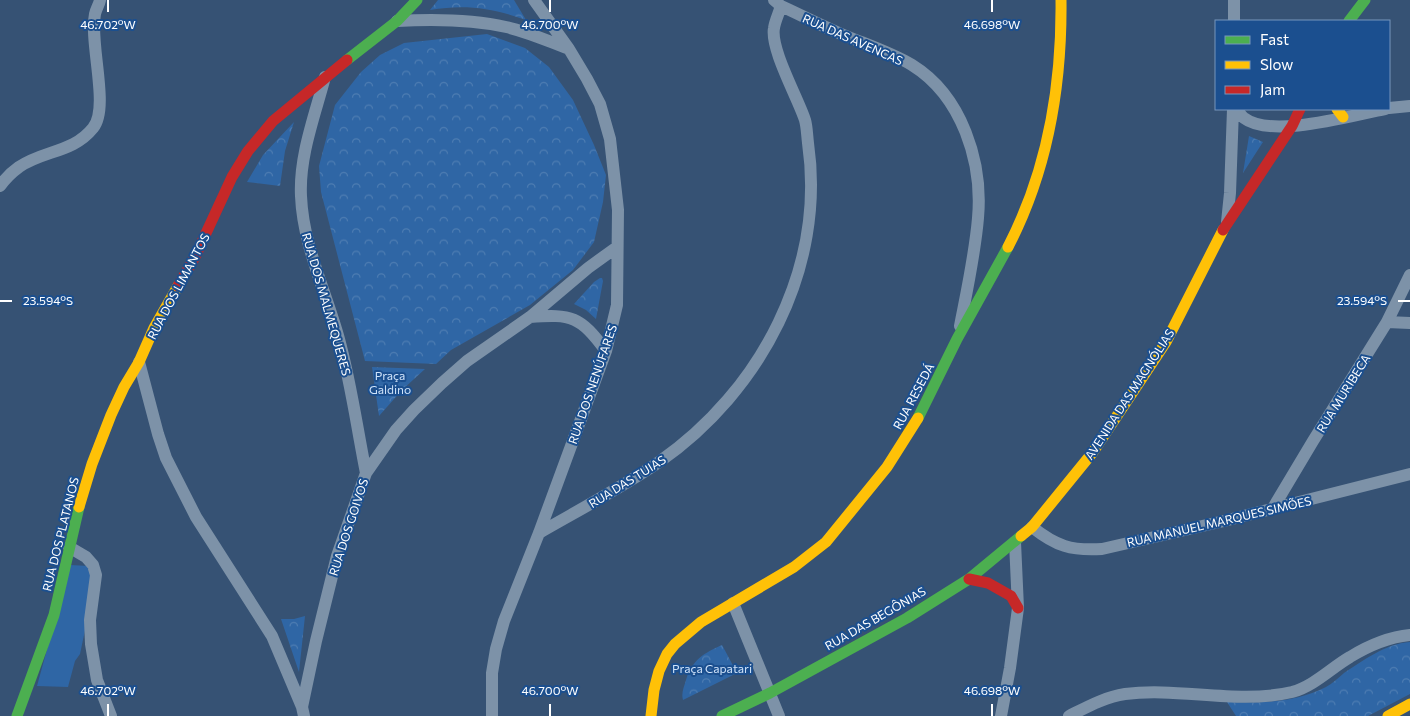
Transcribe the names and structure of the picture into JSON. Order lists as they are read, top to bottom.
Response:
{
  "streets": {
    "main road": [
      "RUA DOS LIMANTOS",
      "AVENIDA DAS MAGNÓLIAS",
      "RUA RESEDÁ",
      "RUA DOS PLATANOS",
      "RUA DAS BEGÔNIAS"
    ],
    "street": [
      "RUA DAS AVENCAS",
      "RUA DOS MALMEQUERES",
      "RUA DOS NENÚFARES",
      "RUA MURIBECA",
      "RUA DAS TUIAS",
      "RUA MANUEL MARQUES SIMÕES",
      "RUA DOS GOIVOS"
    ]
  },
  "crossings": [
    ["RUA DAS AVENCAS", "RUA RESEDÁ"],
    ["RUA DAS AVENCAS", "RUA DAS TUIAS"],
    ["RUA DOS LIMANTOS", "RUA DOS MALMEQUERES"],
    ["RUA DOS LIMANTOS", "RUA DOS PLATANOS"],
    ["RUA DOS MALMEQUERES", "RUA DOS GOIVOS"],
    ["RUA DOS NENÚFARES", "RUA DAS TUIAS"],
    ["RUA DOS NENÚFARES", "RUA DOS GOIVOS"],
    ["RUA MURIBECA", "RUA MANUEL MARQUES SIMÕES"],
    ["AVENIDA DAS MAGNÓLIAS", "RUA MANUEL MARQUES SIMÕES"],
    ["AVENIDA DAS MAGNÓLIAS", "RUA DAS BEGÔNIAS"],
    ["RUA MANUEL MARQUES SIMÕES", "RUA DAS BEGÔNIAS"]
  ],
  "parks": ["Praça Galdino", "Praça Capatari"],
  "legend": ["Fast", "Slow", "Jam"],
  "coordinates": [
    "46.702°W",
    "46.700°W",
    "46.698°W",
    "23.594°S"
  ]
}
